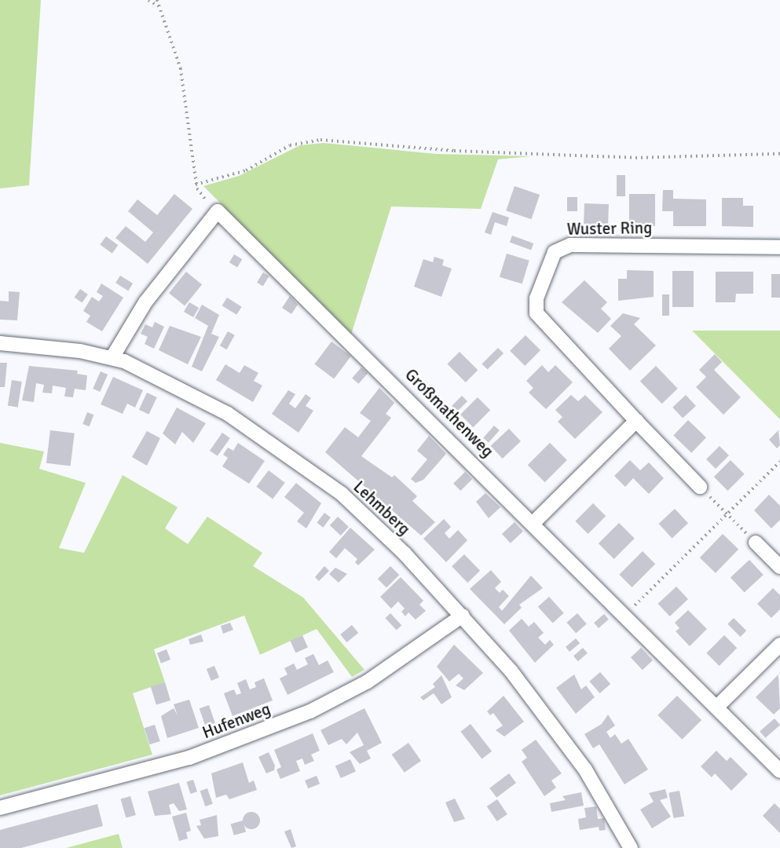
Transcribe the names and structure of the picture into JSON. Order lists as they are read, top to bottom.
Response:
{
  "streets": {
    "street": [
      "Wuster Ring",
      "Großmathenweg",
      "Lehmberg",
      "Hufenweg"
    ]
  },
  "crossings": [
    ["Lehmberg", "Hufenweg"]
  ]
}
